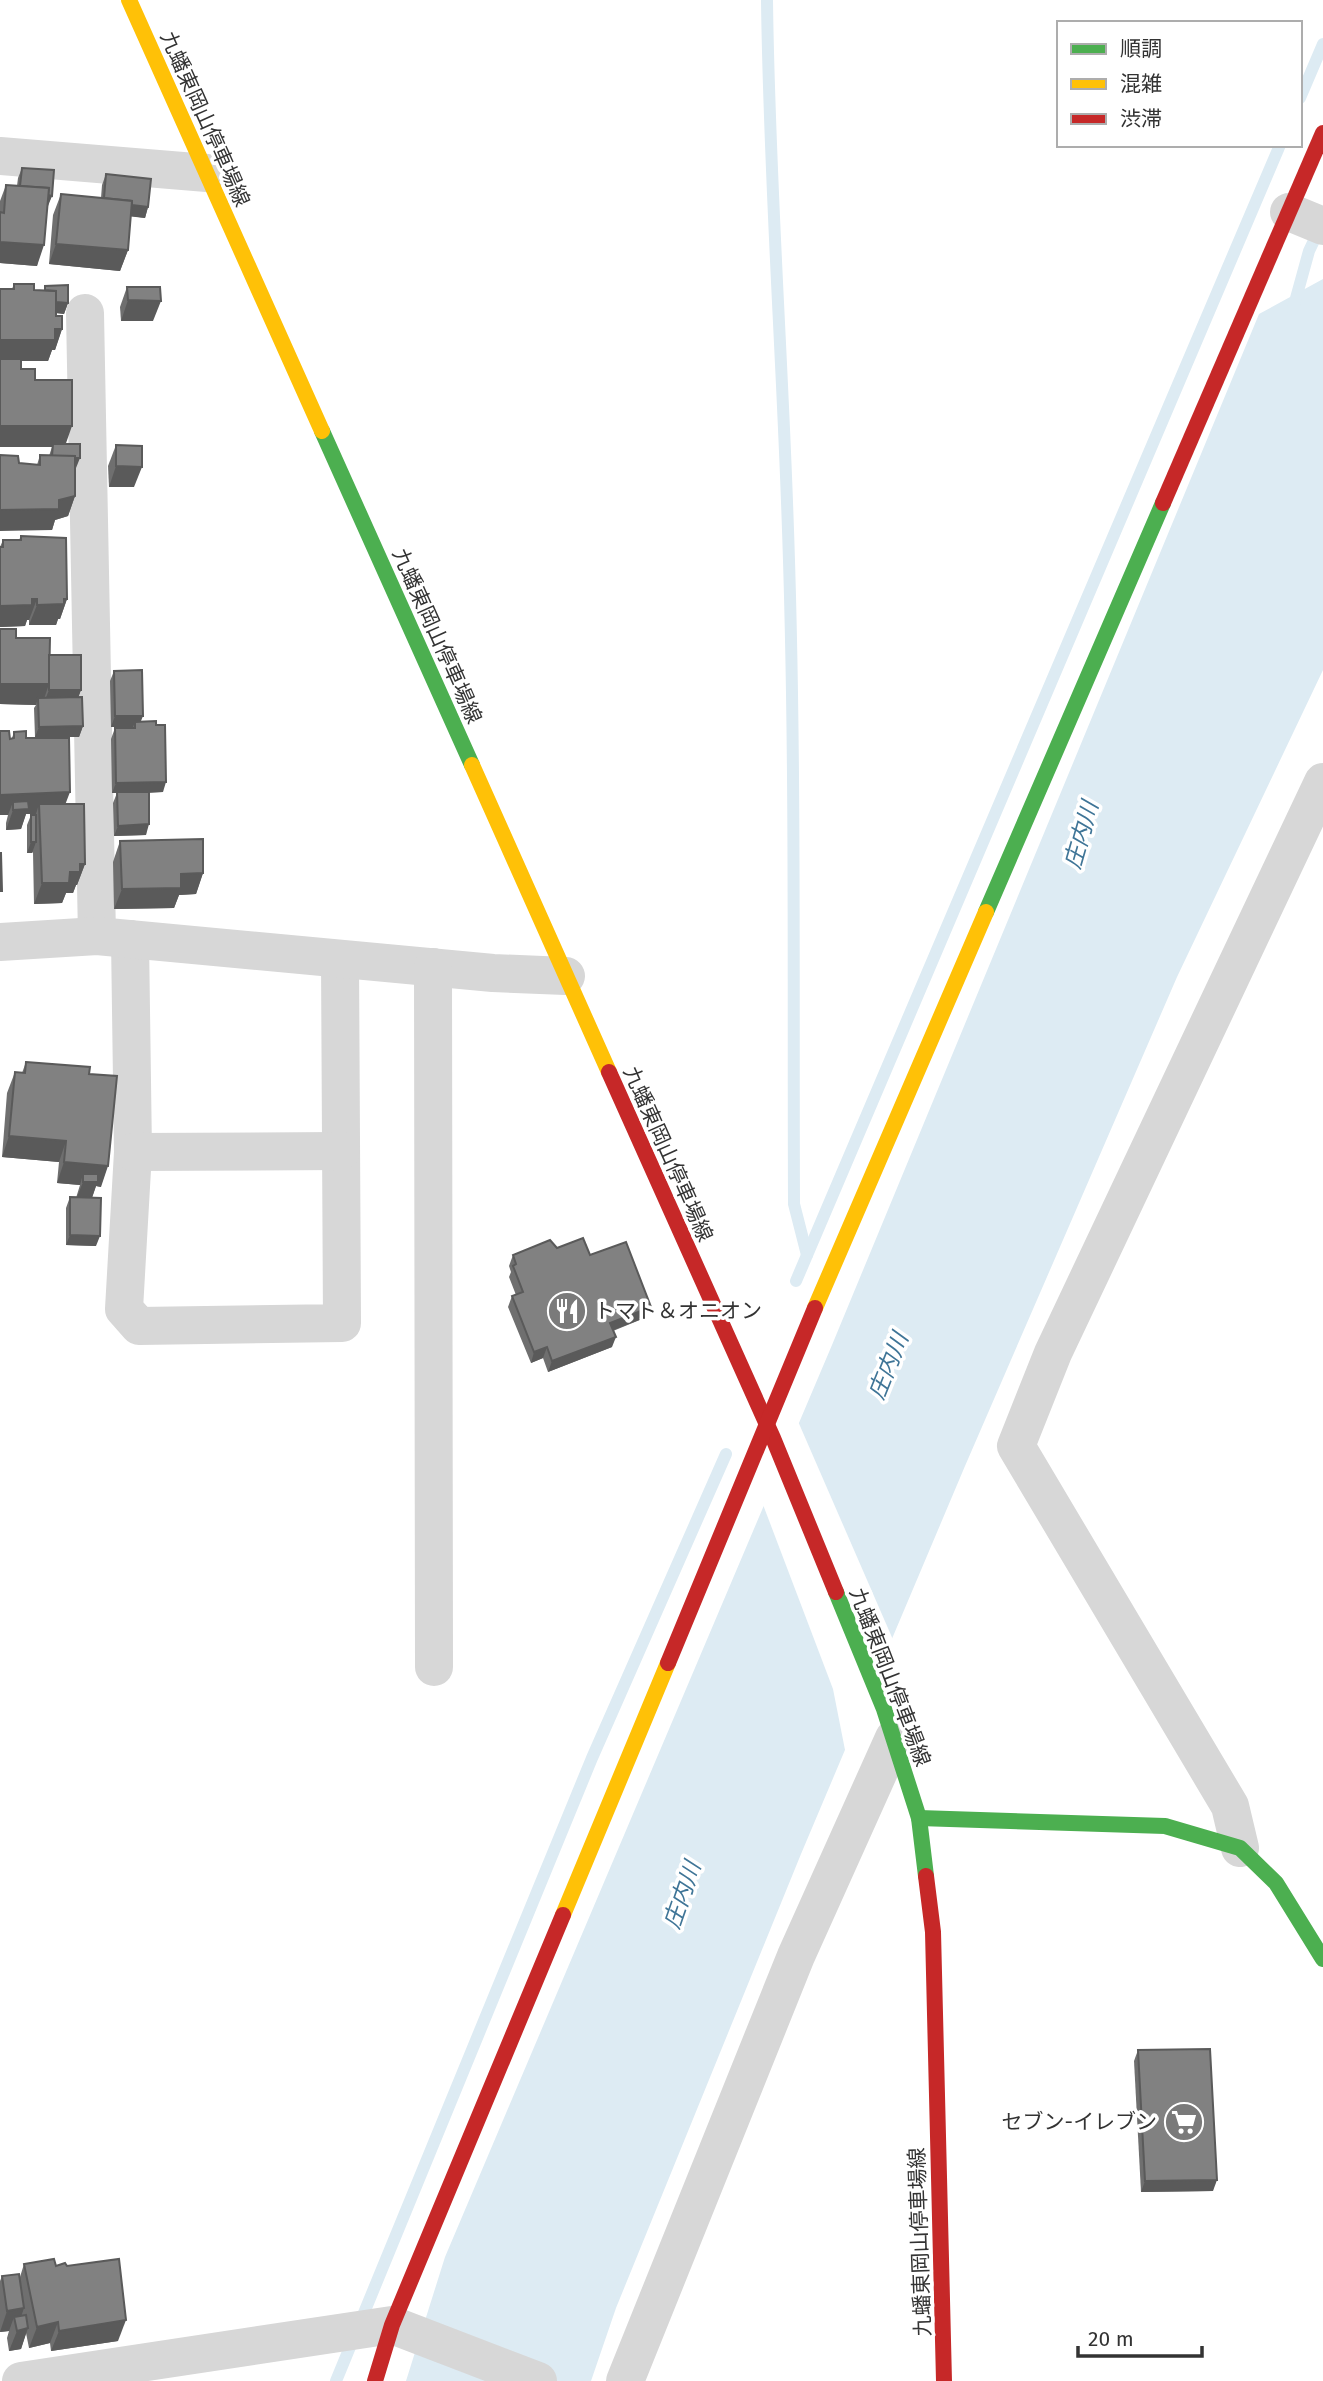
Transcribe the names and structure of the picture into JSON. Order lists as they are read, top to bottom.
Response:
{
  "streets": {
    "street": ["九蟠東岡山停車場線"]
  },
  "water": ["庄内川"],
  "places": {
    "restaurant": ["トマト＆オニオン"],
    "supermarket": ["セブン-イレブン"]
  },
  "legend": ["順調", "混雑", "渋滞"],
  "scale_bar": "20 m"
}
